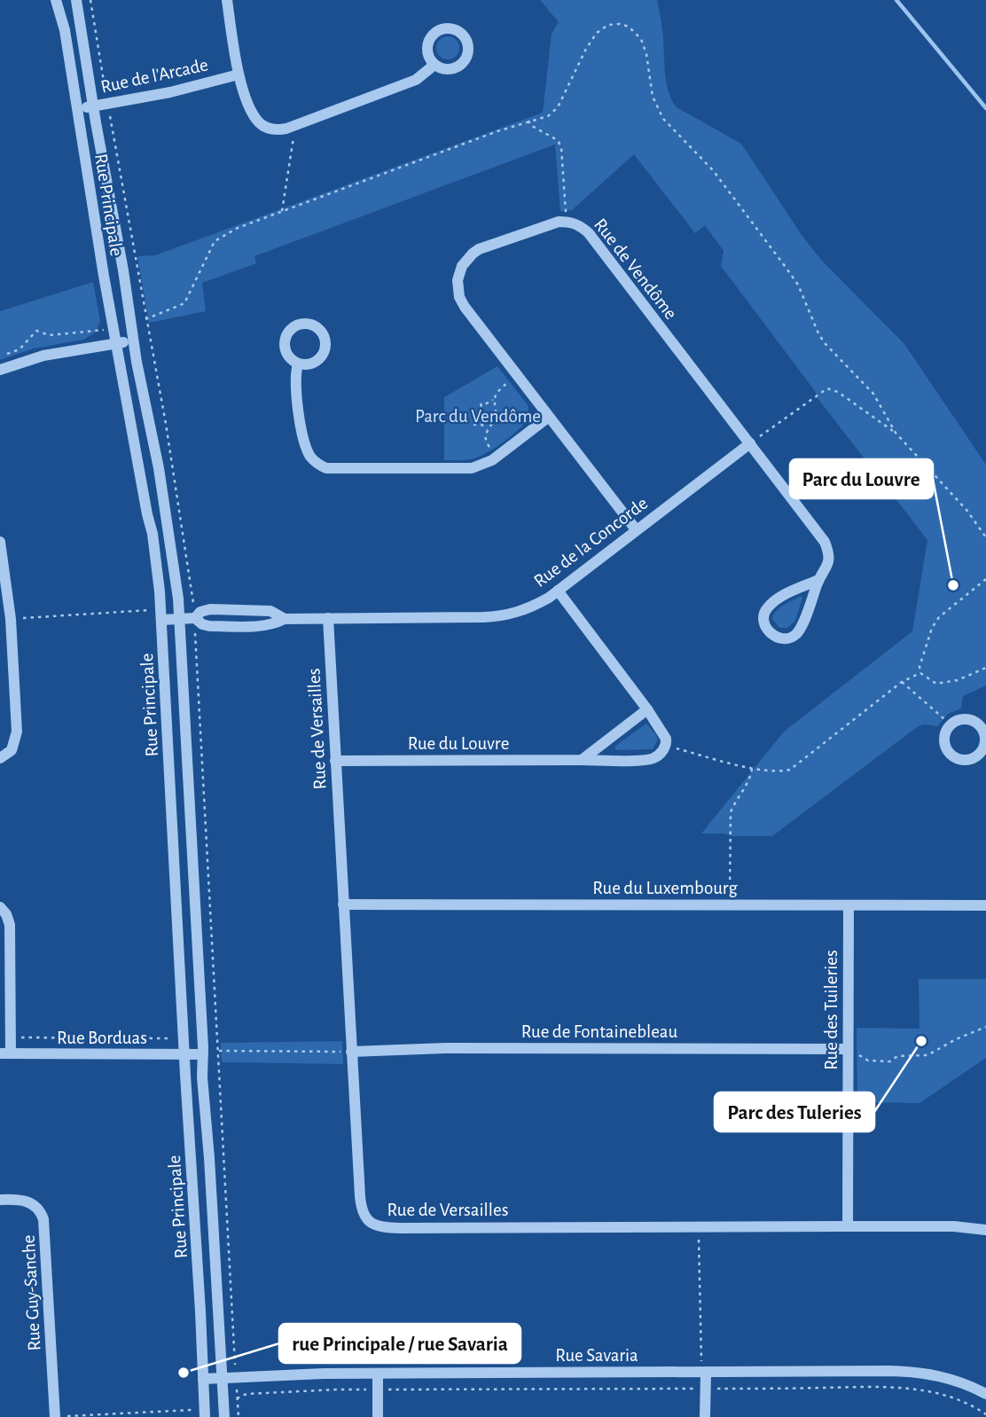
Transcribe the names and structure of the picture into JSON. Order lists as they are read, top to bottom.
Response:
{
  "streets": {
    "street": [
      "Rue de l'Arcade",
      "Rue Principale",
      "Rue de Vendôme",
      "Rue de la Concorde",
      "Rue de Versailles",
      "Rue du Louvre",
      "Rue du Luxembourg",
      "Rue des Tuileries",
      "Rue de Fontainebleau",
      "Rue Borduas",
      "Rue Guy-Sanche",
      "Rue Savaria"
    ]
  },
  "crossings": [
    ["Rue de l'Arcade", "Rue Principale"],
    ["Rue Principale", "Rue de la Concorde"],
    ["Rue Principale", "Rue Borduas"],
    ["Rue Principale", "Rue Savaria"],
    ["Rue de Vendôme", "Rue de la Concorde"],
    ["Rue de la Concorde", "Rue de Versailles"],
    ["Rue de la Concorde", "Rue du Louvre"],
    ["Rue de Versailles", "Rue du Louvre"],
    ["Rue de Versailles", "Rue du Luxembourg"],
    ["Rue de Versailles", "Rue des Tuileries"],
    ["Rue de Versailles", "Rue de Fontainebleau"],
    ["Rue du Luxembourg", "Rue des Tuileries"],
    ["Rue des Tuileries", "Rue de Fontainebleau"]
  ],
  "parks": ["Parc du Vendôme"],
  "places": ["Parc du Louvre", "Parc des Tuleries", "rue Principale / rue Savaria"]
}
